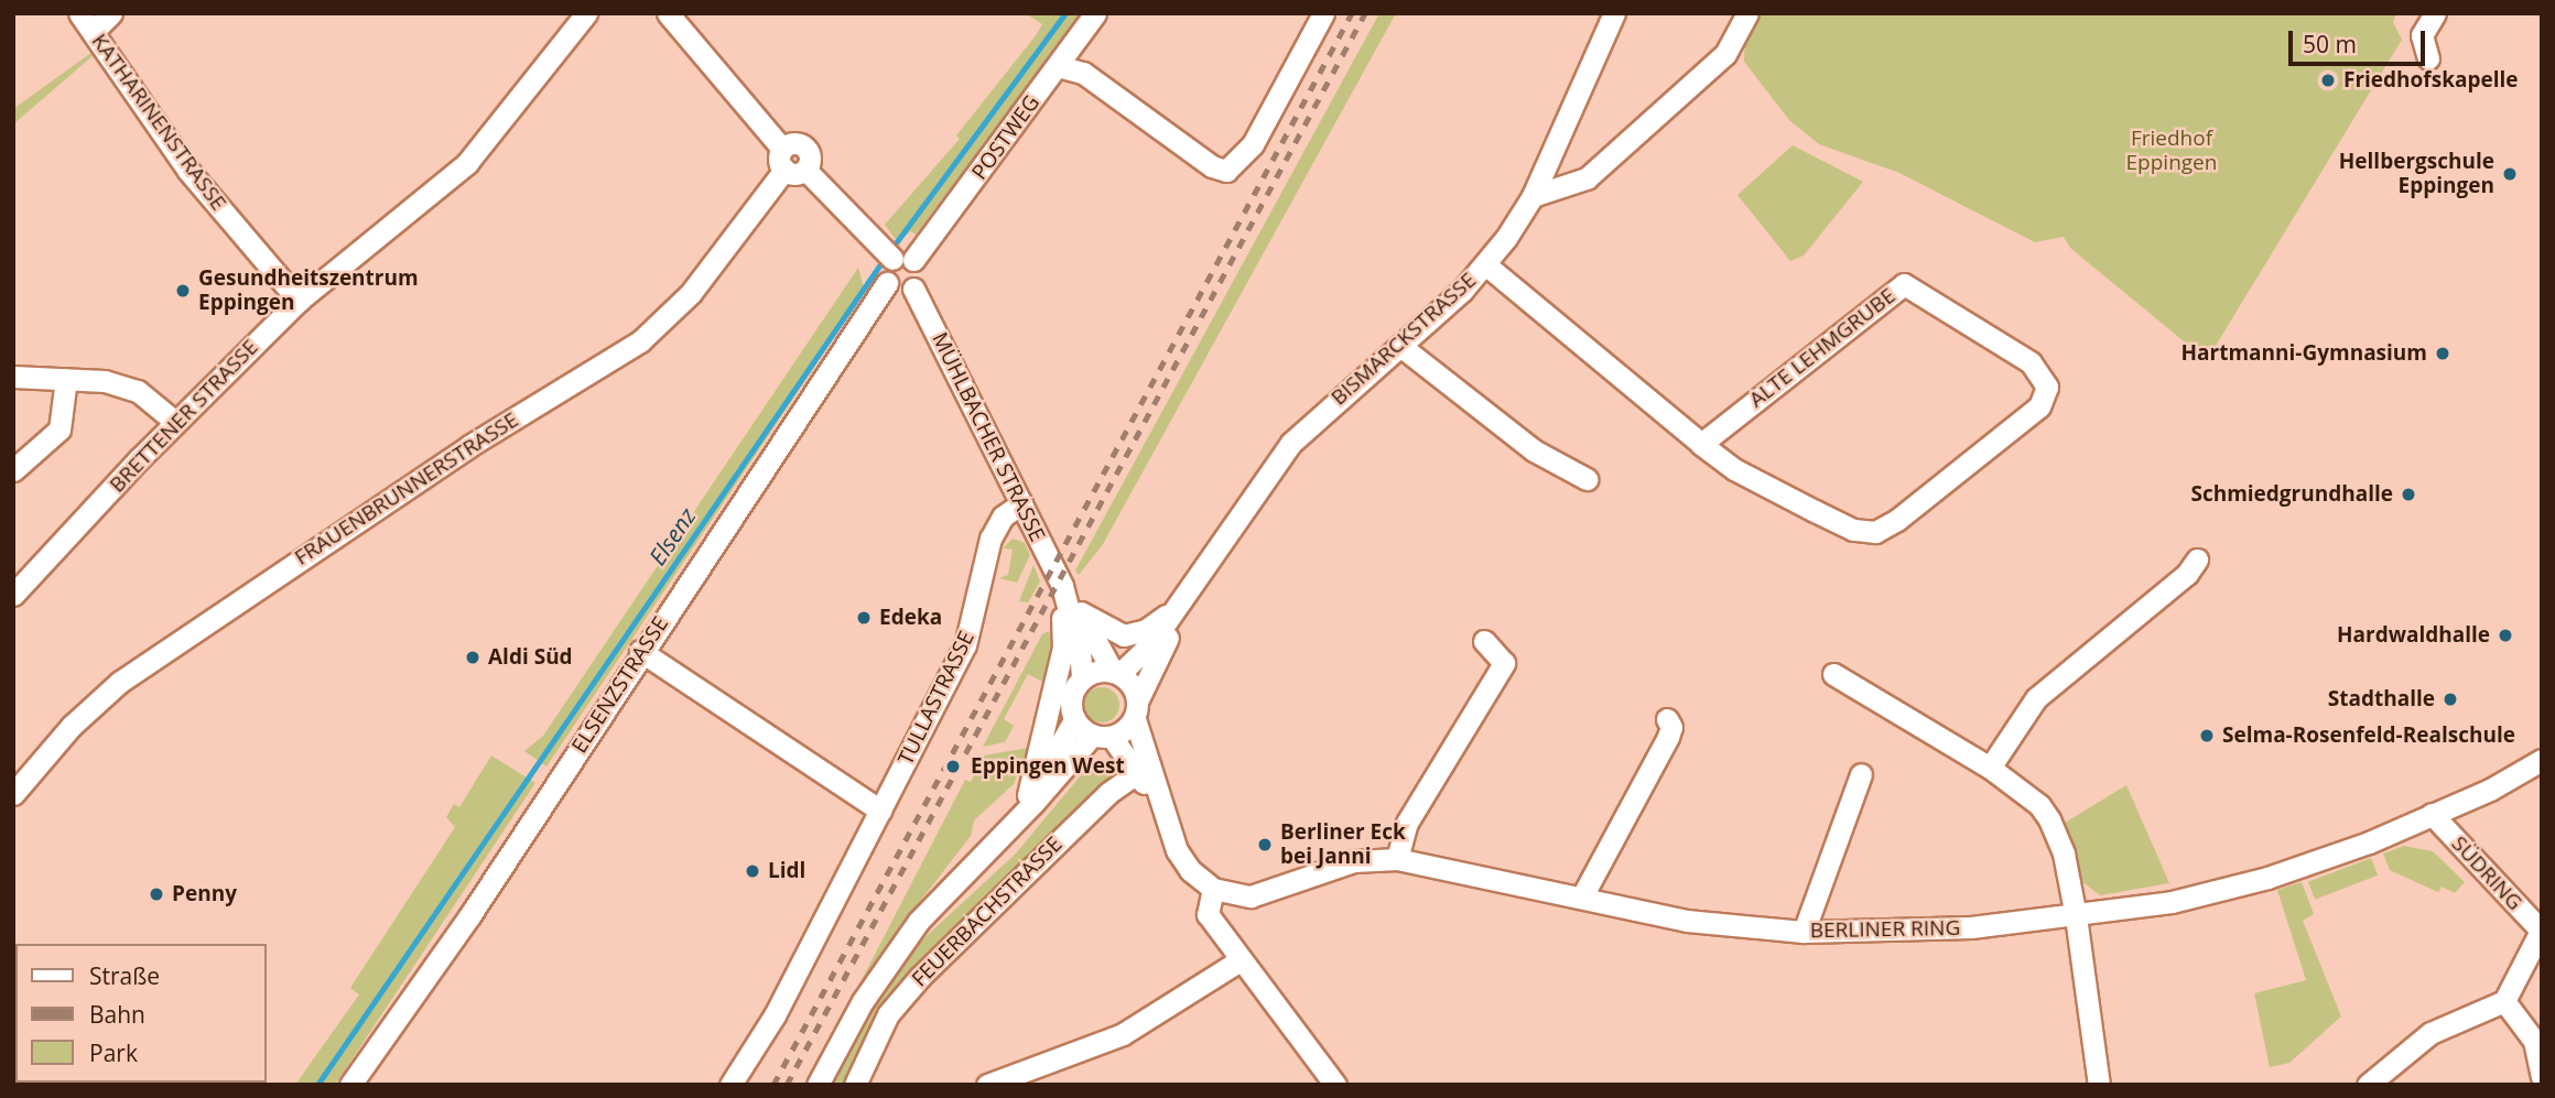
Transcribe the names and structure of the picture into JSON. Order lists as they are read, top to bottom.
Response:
{
  "streets": {
    "street": [
      "KATHARINENSTRASSE",
      "POSTWEG",
      "BISMARCKSTRASSE",
      "ALTE LEHMGRUBE",
      "BRETTENER STRASSE",
      "MÜHLBACHER STRASSE",
      "FRAUENBRUNNERSTRASSE",
      "ELSENZSTRASSE",
      "TULLASTRASSE",
      "SÜDRING",
      "FEUERBACHSTRASSE",
      "BERLINER RING"
    ]
  },
  "crossings": [
    ["KATHARINENSTRASSE", "BRETTENER STRASSE"],
    ["POSTWEG", "MÜHLBACHER STRASSE"],
    ["POSTWEG", "ELSENZSTRASSE"],
    ["BISMARCKSTRASSE", "ALTE LEHMGRUBE"],
    ["BISMARCKSTRASSE", "MÜHLBACHER STRASSE"],
    ["MÜHLBACHER STRASSE", "ELSENZSTRASSE"],
    ["MÜHLBACHER STRASSE", "TULLASTRASSE"],
    ["SÜDRING", "BERLINER RING"]
  ],
  "water": ["Elsenz"],
  "parks": ["Friedhof Eppingen"],
  "places": [
    "Friedhofskapelle",
    "Hellbergschule Eppingen",
    "Gesundheitszentrum Eppingen",
    "Hartmanni-Gymnasium",
    "Schmiedgrundhalle",
    "Edeka",
    "Hardwaldhalle",
    "Aldi Süd",
    "Stadthalle",
    "Selma-Rosenfeld-Realschule",
    "Eppingen West",
    "Berliner Eck bei Janni",
    "Lidl",
    "Penny"
  ],
  "legend": ["Straße", "Bahn", "Park"],
  "scale_bar": "50 m"
}
